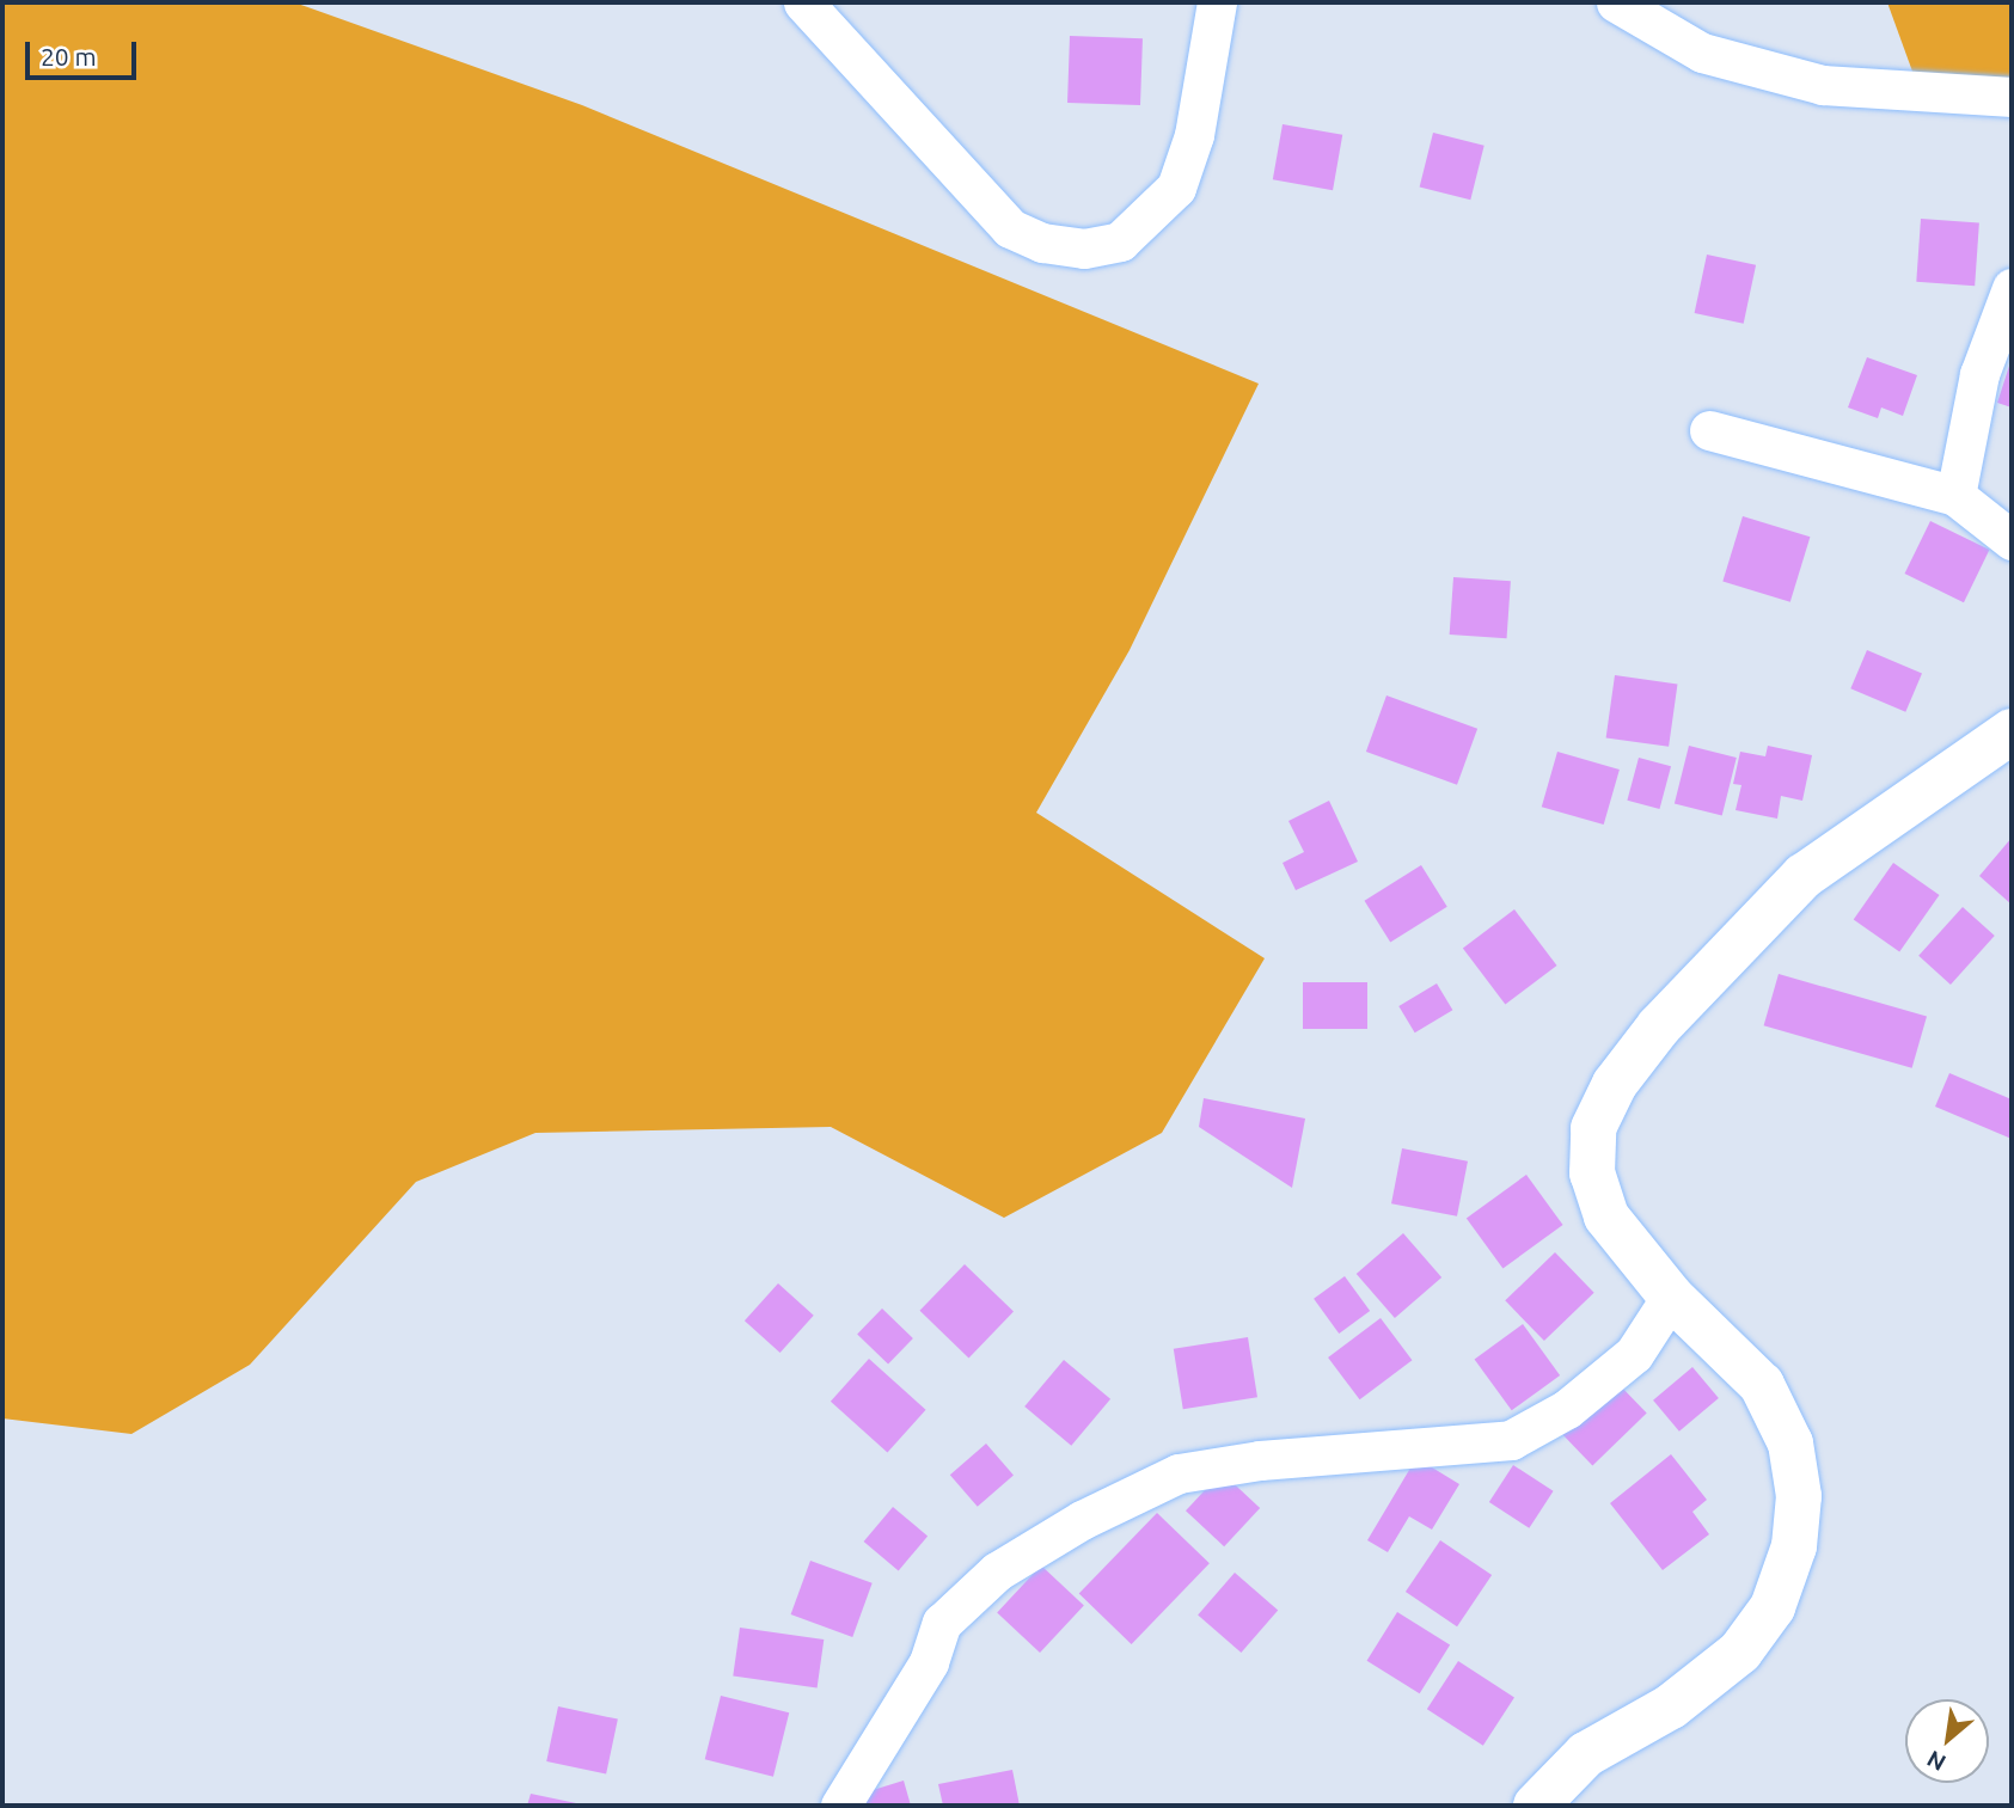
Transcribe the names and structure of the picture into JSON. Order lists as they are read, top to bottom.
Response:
{
  "scale_bar": "20 m",
  "north": "bottom left"
}
